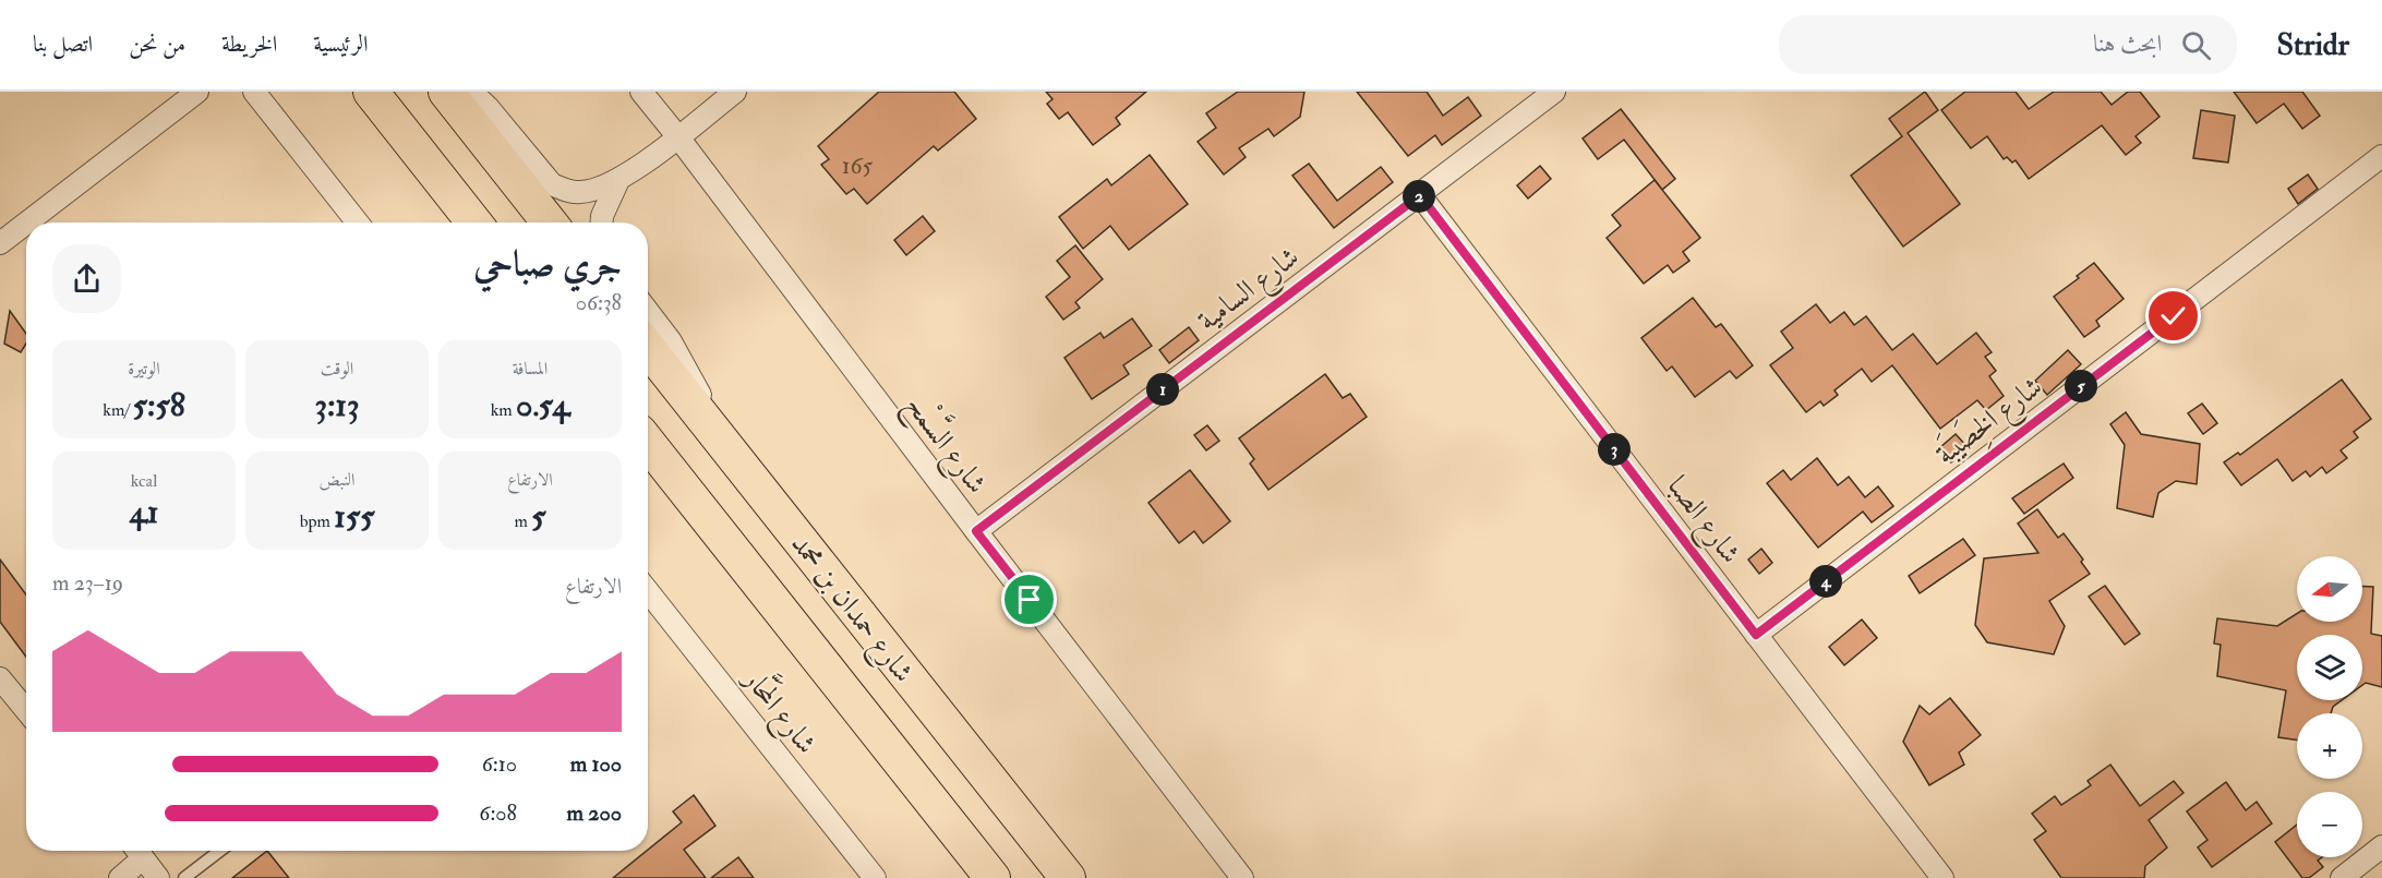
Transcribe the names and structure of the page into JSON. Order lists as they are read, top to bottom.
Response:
{
  "streets": {
    "main road": ["شارع حمدان بن محمد"],
    "street": [
      "شارع السامية",
      "شارع الخِصَيبَة",
      "شارع السَّمْح",
      "شارع الصبا",
      "شارع المَحَّار"
    ]
  },
  "crossings": [
    ["شارع السامية", "شارع السَّمْح"],
    ["شارع السامية", "شارع الصبا"],
    ["شارع الخِصَيبَة", "شارع الصبا"]
  ],
  "house_numbers": ["165"],
  "north": "left",
  "page": {
    "header": "Stridr",
    "search": "ابحث هنا",
    "nav": [
      "الرئيسية",
      "الخريطة",
      "من نحن",
      "اتصل بنا"
    ],
    "pins": [
      "2",
      "5",
      "1",
      "3",
      "4"
    ],
    "heading": ["جري صباحي", "06:38"],
    "stats": [
      ["المسافة", "0.54 km"],
      ["الوقت", "3:13"],
      ["الوتيرة", "5:58 /km"],
      ["الارتفاع", "5 m"],
      ["النبض", "155 bpm"],
      ["kcal", "41"]
    ],
    "map_buttons": ["+", "−"],
    "chart": ["الارتفاع", "19–23 m"],
    "list": [
      {
        "name": "100 m",
        "note": "6:10"
      },
      {
        "name": "200 m",
        "note": "6:08"
      }
    ]
  }
}
